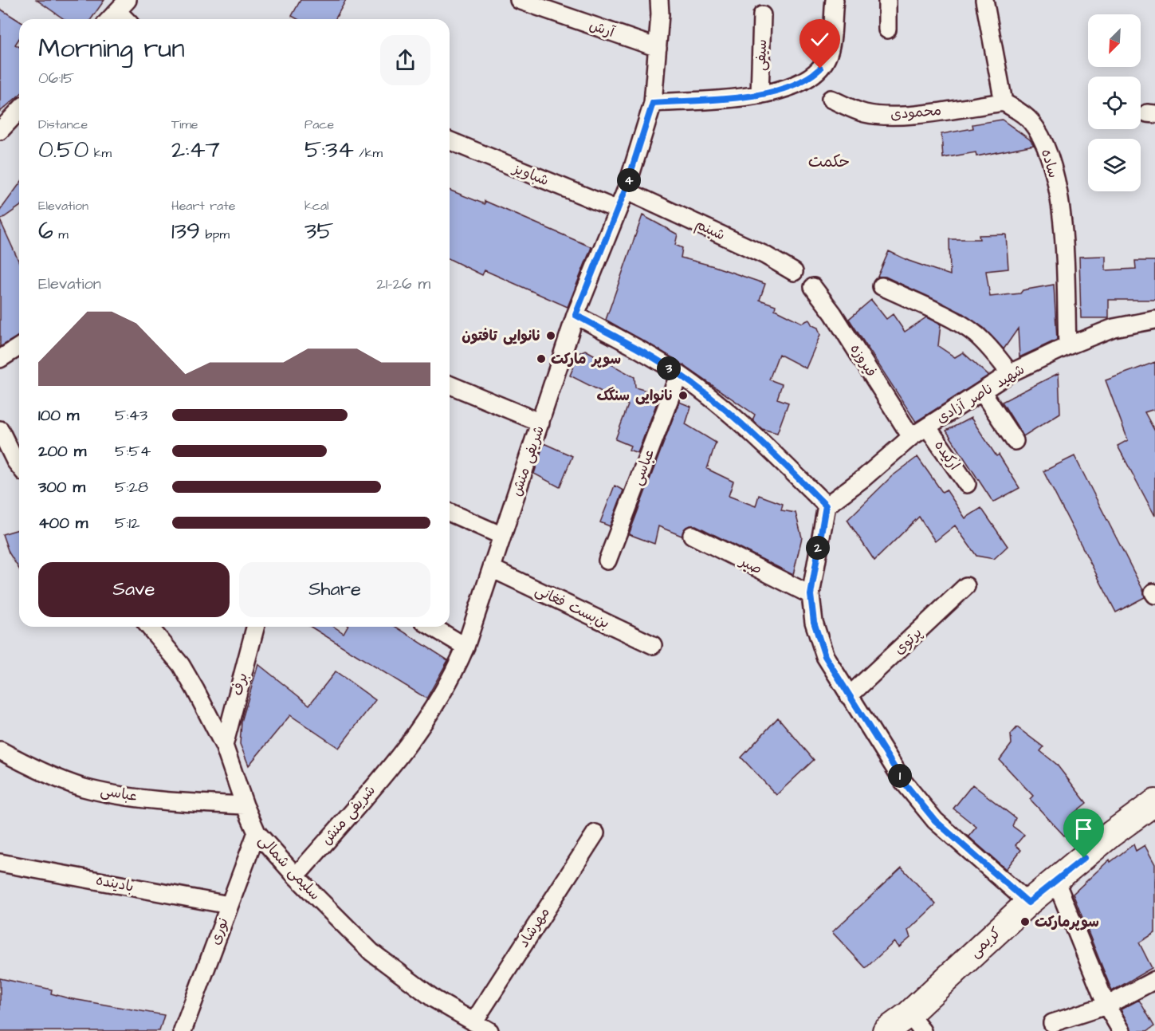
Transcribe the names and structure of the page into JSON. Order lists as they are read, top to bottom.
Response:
{
  "streets": {
    "main road": ["کریمی"],
    "street": [
      "آرش",
      "سیفی",
      "محمودی",
      "ساده",
      "شباویز",
      "شبنم",
      "فیروزه",
      "شهید ناصر آزادی",
      "ارکیده",
      "شریفی منش",
      "عباسی",
      "صبر",
      "بن‌بست فغانی",
      "پرتوی",
      "برف",
      "سلیمی شمالی",
      "بادینده",
      "مهرشاد",
      "نوری"
    ]
  },
  "crossings": [
    ["آرش", "شریفی منش"],
    ["محمودی", "ساده"],
    ["ساده", "شهید ناصر آزادی"],
    ["شباویز", "شریفی منش"],
    ["شبنم", "شریفی منش"],
    ["فیروزه", "شهید ناصر آزادی"],
    ["شهید ناصر آزادی", "ارکیده"],
    ["شریفی منش", "بن‌بست فغانی"],
    ["شریفی منش", "سلیمی شمالی"],
    ["عباسی", "سلیمی شمالی"],
    ["برف", "سلیمی شمالی"],
    ["سلیمی شمالی", "مهرشاد"],
    ["سلیمی شمالی", "نوری"],
    ["بادینده", "نوری"]
  ],
  "districts": ["حکمت"],
  "places": [
    "نانوایی تافتون",
    "سوپر مارکت",
    "نانوایی سنگک",
    "سوپرمارکت"
  ],
  "north": "bottom left",
  "page": {
    "heading": ["Morning run", "06:15"],
    "stats": [
      ["Distance", "0.50 km"],
      ["Time", "2:47"],
      ["Pace", "5:34 /km"],
      ["Elevation", "6 m"],
      ["Heart rate", "139 bpm"],
      ["kcal", "35"]
    ],
    "pins": [
      "4",
      "3",
      "2",
      "1"
    ],
    "chart": ["Elevation", "21–26 m"],
    "list": [
      {
        "name": "100 m",
        "note": "5:43"
      },
      {
        "name": "200 m",
        "note": "5:54"
      },
      {
        "name": "300 m",
        "note": "5:28"
      },
      {
        "name": "400 m",
        "note": "5:12"
      }
    ],
    "buttons": ["Save", "Share"]
  }
}
